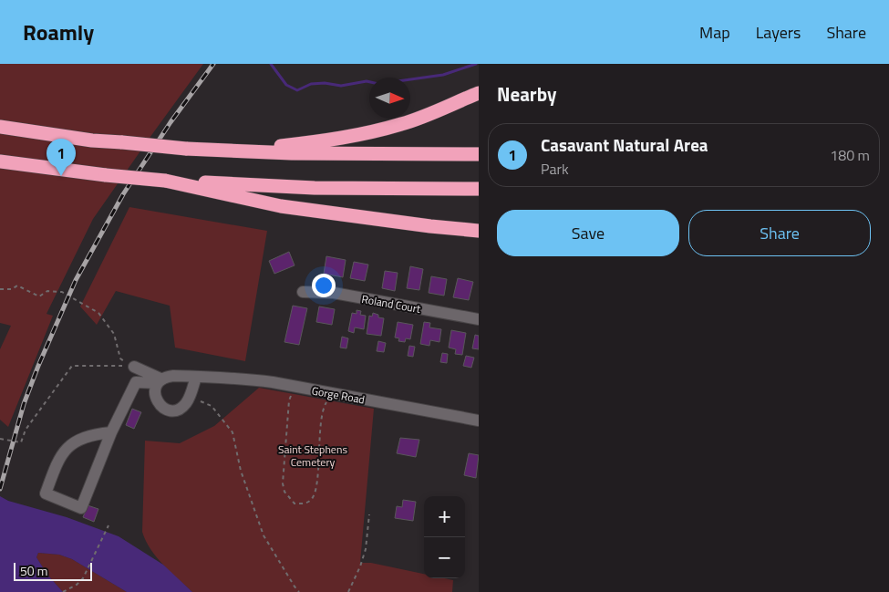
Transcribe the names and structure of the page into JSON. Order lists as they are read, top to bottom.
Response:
{
  "streets": {
    "street": ["Roland Court", "Gorge Road"]
  },
  "parks": ["Saint Stephens Cemetery"],
  "scale_bar": "50 m",
  "north": "right",
  "page": {
    "header": "Roamly",
    "nav": ["Map", "Layers", "Share"],
    "heading": "Nearby",
    "list": [
      {
        "mark": "1",
        "name": "Casavant Natural Area",
        "note": "Park",
        "value": "180 m"
      }
    ],
    "pins": "1",
    "buttons": ["Save", "Share"],
    "map_buttons": ["+", "−"],
    "scale": "50 m"
  }
}
